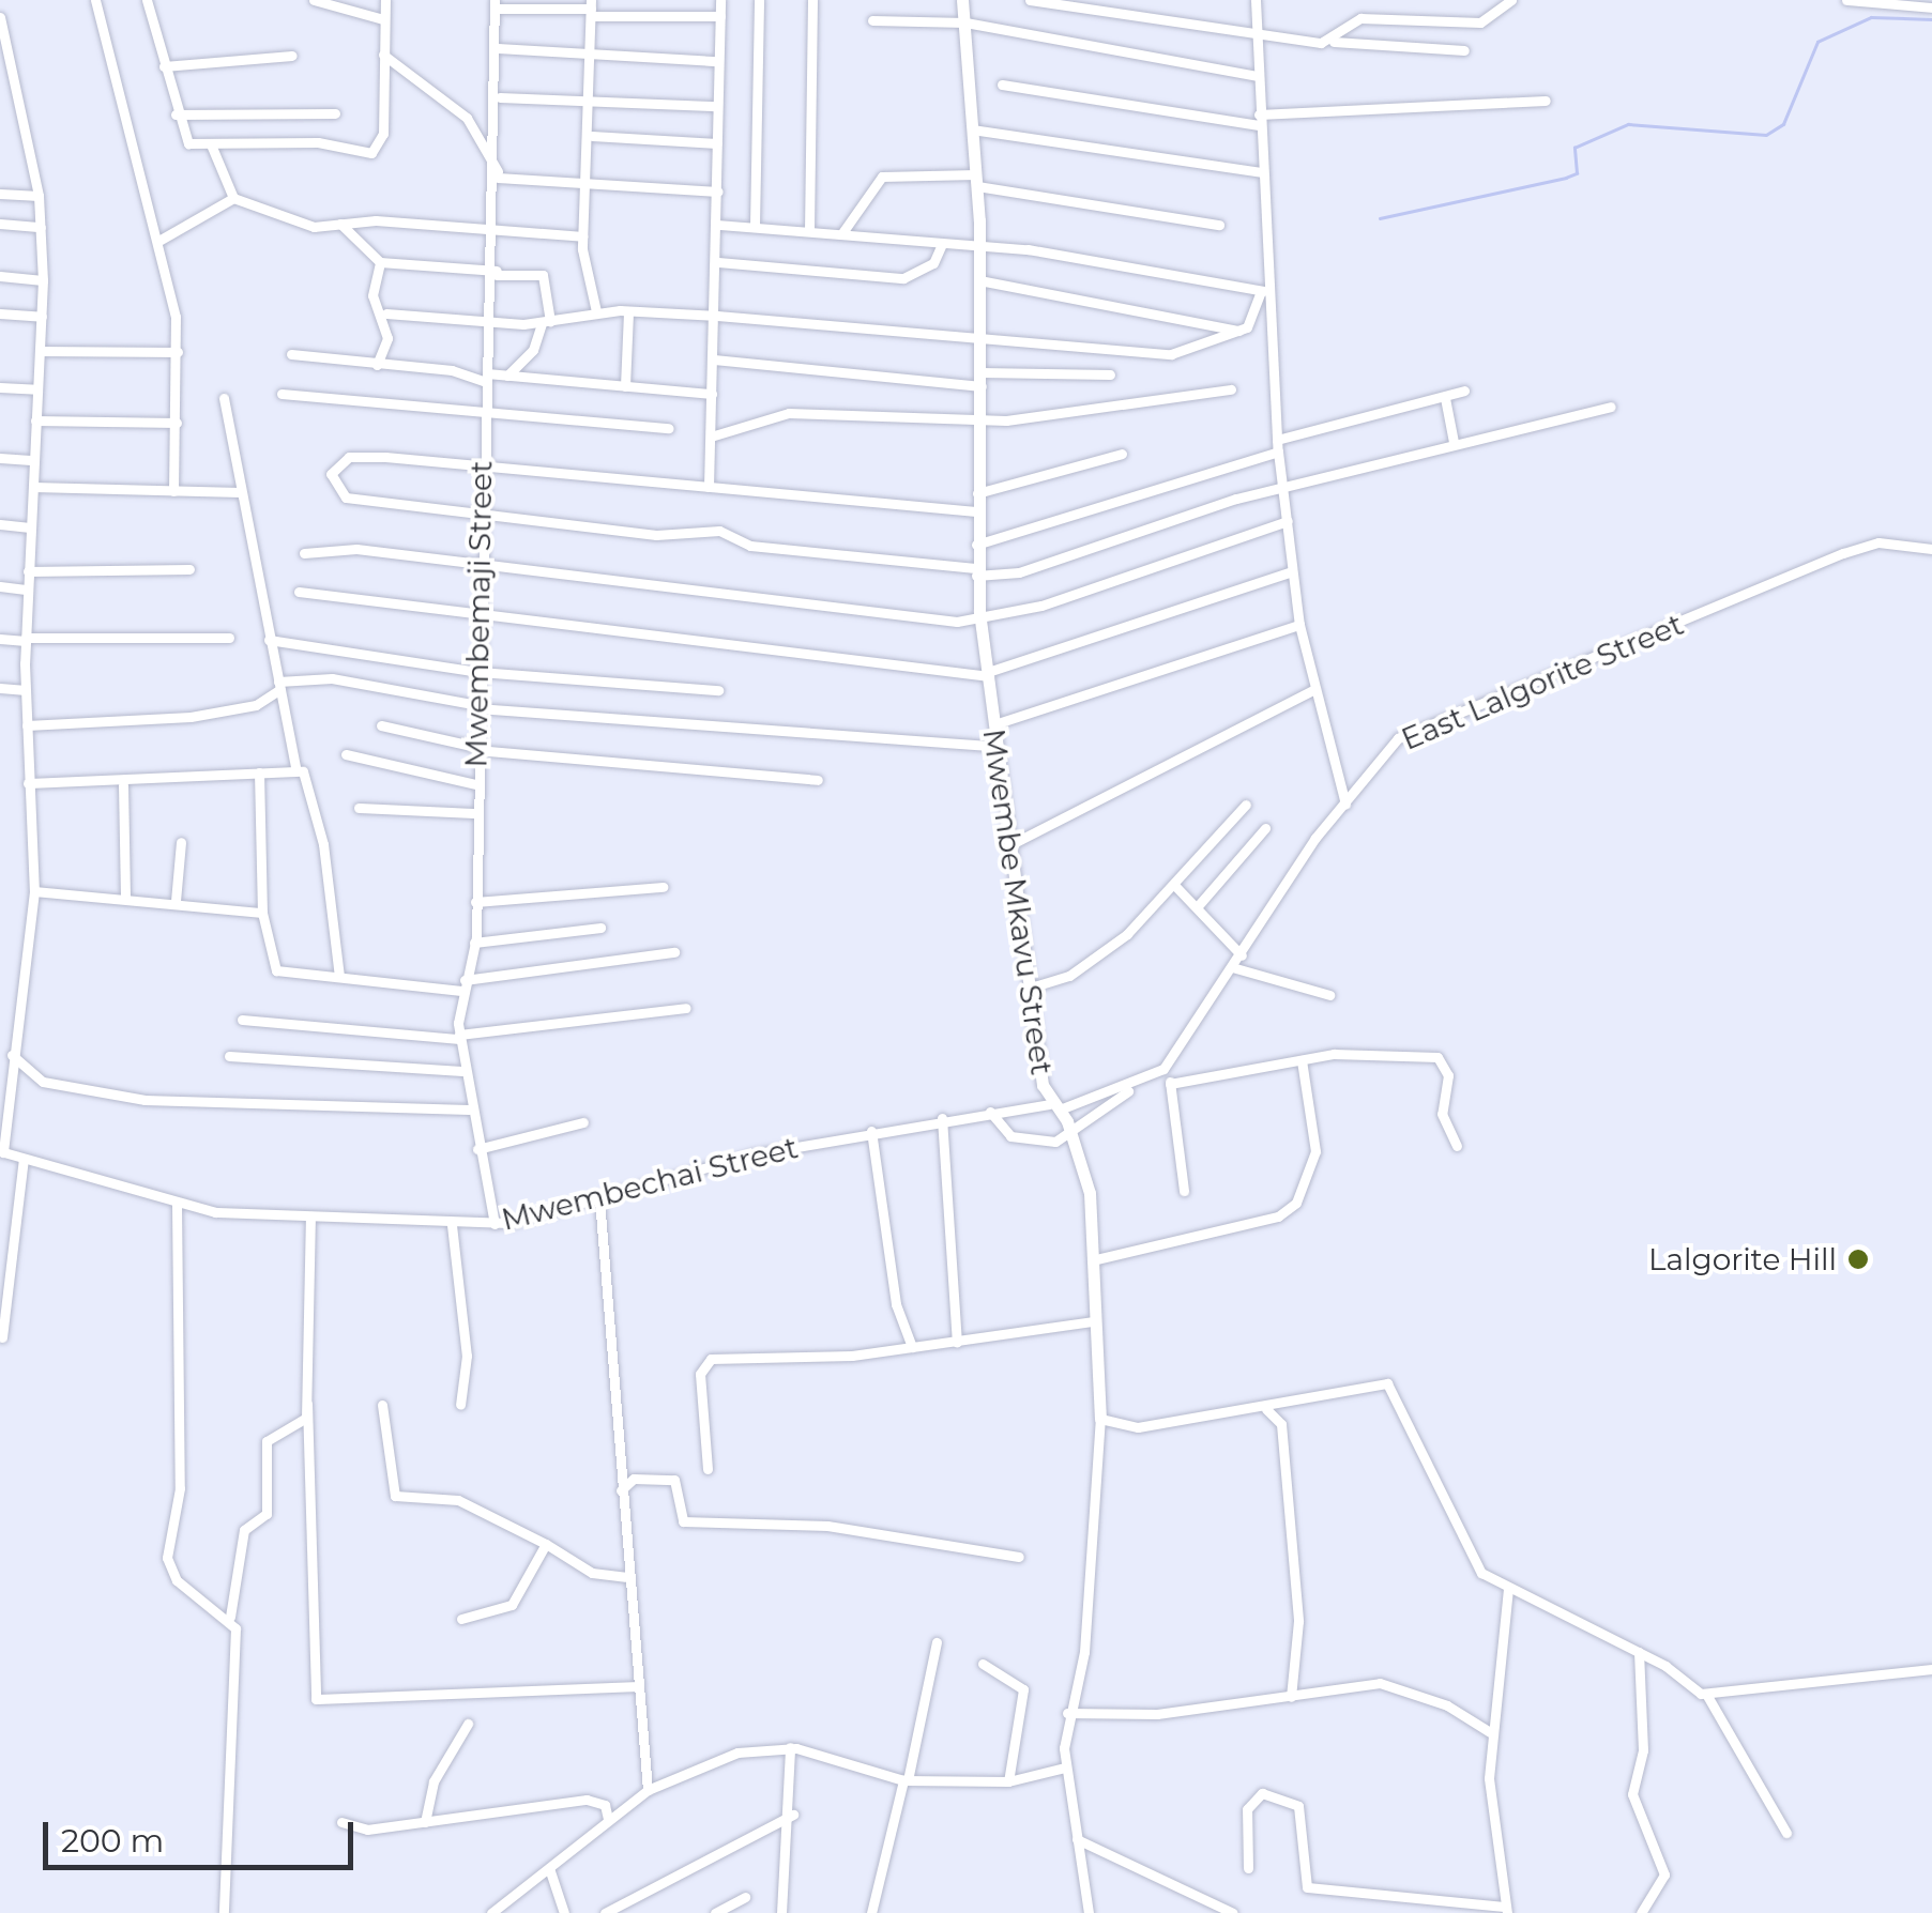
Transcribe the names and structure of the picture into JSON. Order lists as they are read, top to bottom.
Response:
{
  "streets": {
    "street": [
      "Mwembemaji Street",
      "East Lalgorite Street",
      "Mwembe Mkavu Street",
      "Mwembechai Street"
    ]
  },
  "crossings": [
    ["Mwembemaji Street", "Mwembechai Street"],
    ["East Lalgorite Street", "Mwembe Mkavu Street"],
    ["East Lalgorite Street", "Mwembechai Street"],
    ["Mwembe Mkavu Street", "Mwembechai Street"]
  ],
  "places": ["Lalgorite Hill"],
  "scale_bar": "200 m"
}
